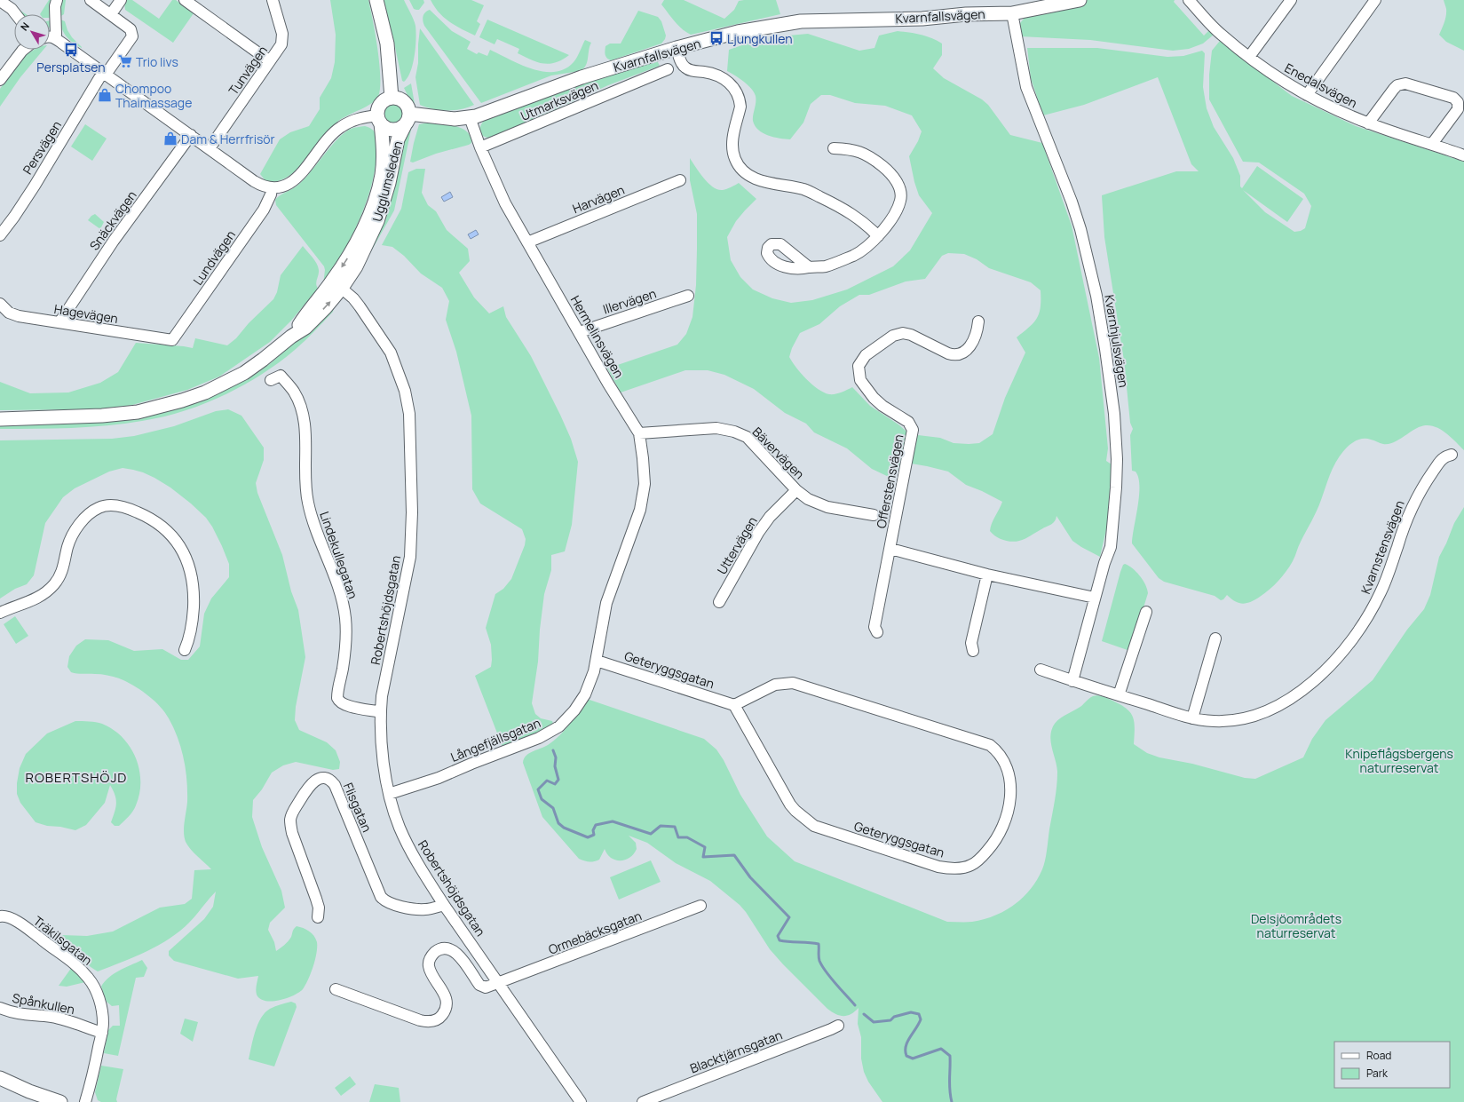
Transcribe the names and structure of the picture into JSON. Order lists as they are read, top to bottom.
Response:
{
  "streets": {
    "street": [
      "Kvarnfallsvägen",
      "Tunvägen",
      "Enedalsvägen",
      "Utmarksvägen",
      "Persvägen",
      "Ugglumsleden",
      "Harvägen",
      "Snäckvägen",
      "Lundvägen",
      "Illervägen",
      "Hagevägen",
      "Hermelinsvägen",
      "Kvarnhjulsvägen",
      "Bävervägen",
      "Offerstensvägen",
      "Uttervägen",
      "Kvarnstensvägen",
      "Lindekullegatan",
      "Robertshöjdsgatan",
      "Geteryggsgatan",
      "Långefjällsgatan",
      "Flisgatan",
      "Ormebäcksgatan",
      "Träkilsgatan",
      "Spånkullen",
      "Blacktjärnsgatan"
    ]
  },
  "crossings": [
    ["Kvarnfallsvägen", "Ugglumsleden"],
    ["Kvarnfallsvägen", "Hermelinsvägen"],
    ["Kvarnfallsvägen", "Kvarnhjulsvägen"],
    ["Utmarksvägen", "Hermelinsvägen"],
    ["Ugglumsleden", "Robertshöjdsgatan"],
    ["Harvägen", "Hermelinsvägen"],
    ["Snäckvägen", "Hagevägen"],
    ["Lundvägen", "Hagevägen"],
    ["Illervägen", "Hermelinsvägen"],
    ["Hermelinsvägen", "Bävervägen"],
    ["Hermelinsvägen", "Långefjällsgatan"],
    ["Kvarnhjulsvägen", "Kvarnstensvägen"],
    ["Bävervägen", "Uttervägen"],
    ["Lindekullegatan", "Robertshöjdsgatan"],
    ["Robertshöjdsgatan", "Långefjällsgatan"],
    ["Robertshöjdsgatan", "Flisgatan"],
    ["Robertshöjdsgatan", "Ormebäcksgatan"],
    ["Geteryggsgatan", "Långefjällsgatan"],
    ["Träkilsgatan", "Spånkullen"]
  ],
  "districts": ["ROBERTSHÖJD"],
  "parks": ["Knipeflågsbergens naturreservat", "Delsjöområdets naturreservat"],
  "places": {
    "bus stop": ["Ljungkullen", "Persplatsen"],
    "supermarket": ["Trio livs"],
    "shop": ["Chompoo Thaimassage", "Dam & Herrfrisör"]
  },
  "legend": ["Road", "Park"],
  "north": "top left"
}
